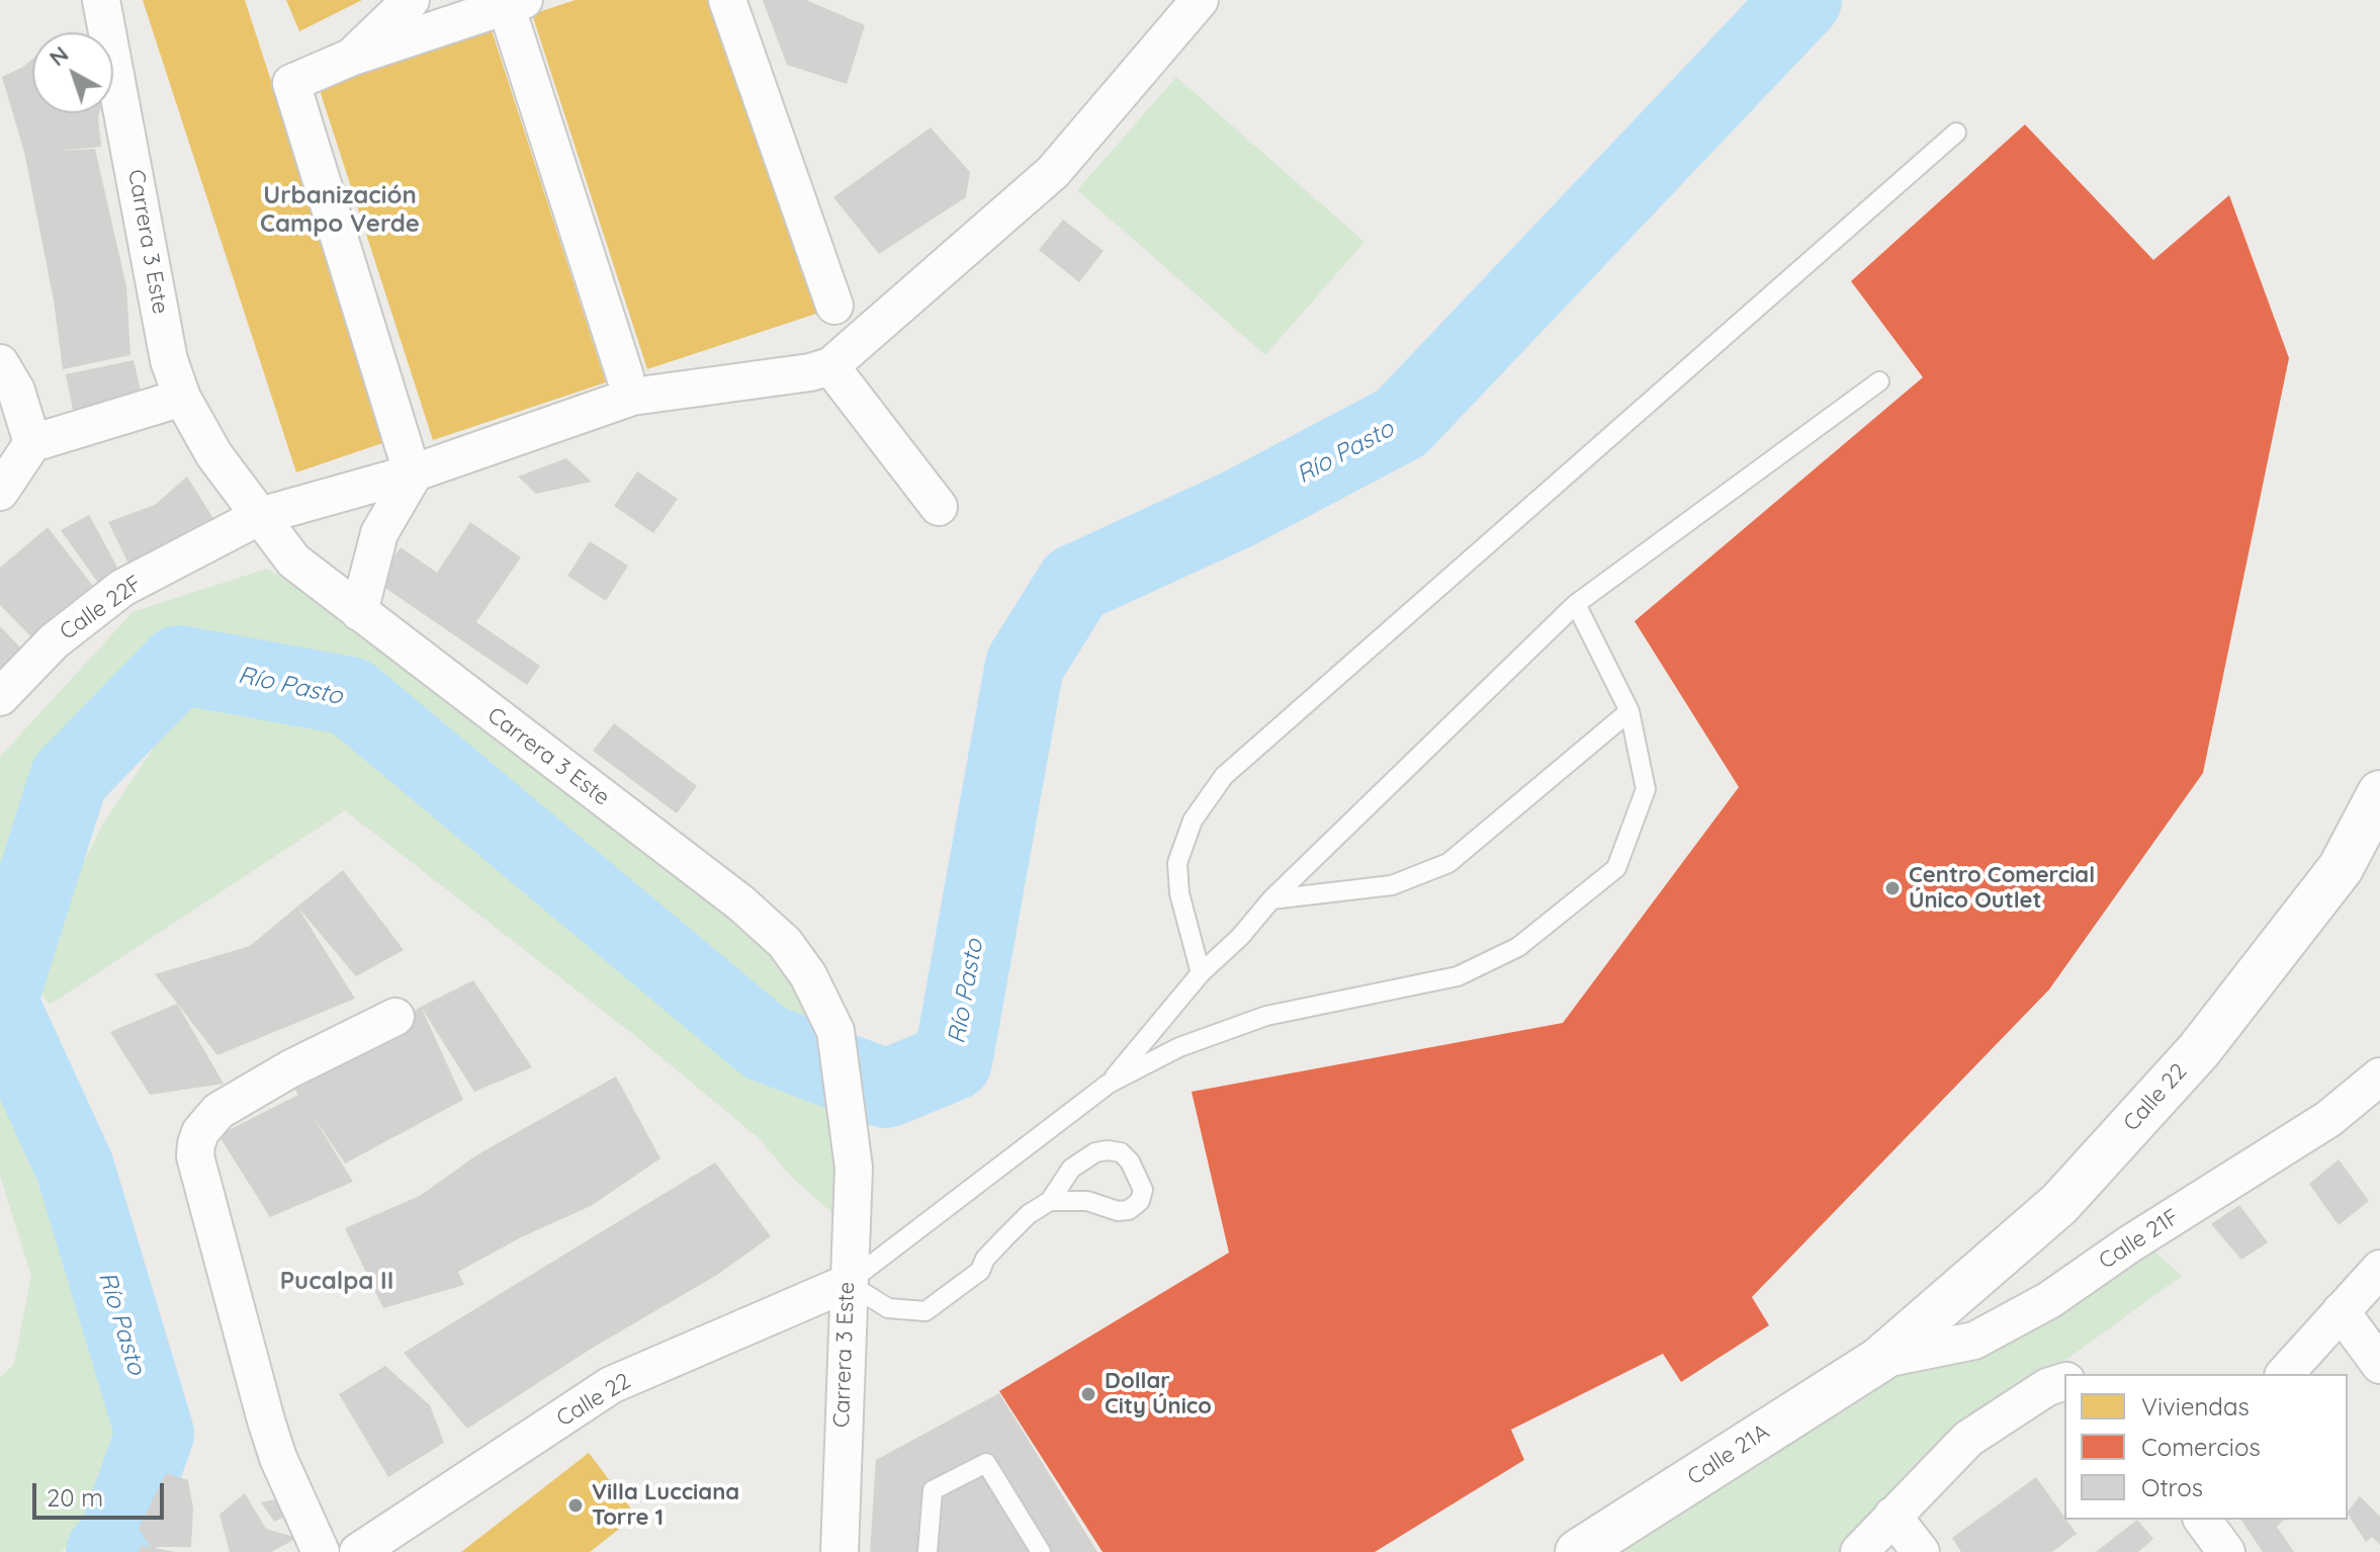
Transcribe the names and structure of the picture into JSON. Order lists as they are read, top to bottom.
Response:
{
  "streets": {
    "main road": ["Calle 22", "Calle 21A"],
    "street": ["Carrera 3 Este", "Calle 22F", "Calle 21F"]
  },
  "crossings": [
    ["Carrera 3 Este", "Calle 22F"],
    ["Carrera 3 Este", "Calle 22"],
    ["Calle 22", "Calle 21F"],
    ["Calle 22", "Calle 21A"],
    ["Calle 21F", "Calle 21A"]
  ],
  "districts": ["Urbanización Campo Verde", "Pucalpa II"],
  "water": ["Río Pasto"],
  "places": ["Centro Comercial Único Outlet", "Dollar City Único", "Villa Lucciana Torre 1"],
  "legend": ["Viviendas", "Comercios", "Otros"],
  "scale_bar": "20 m",
  "north": "top left"
}
